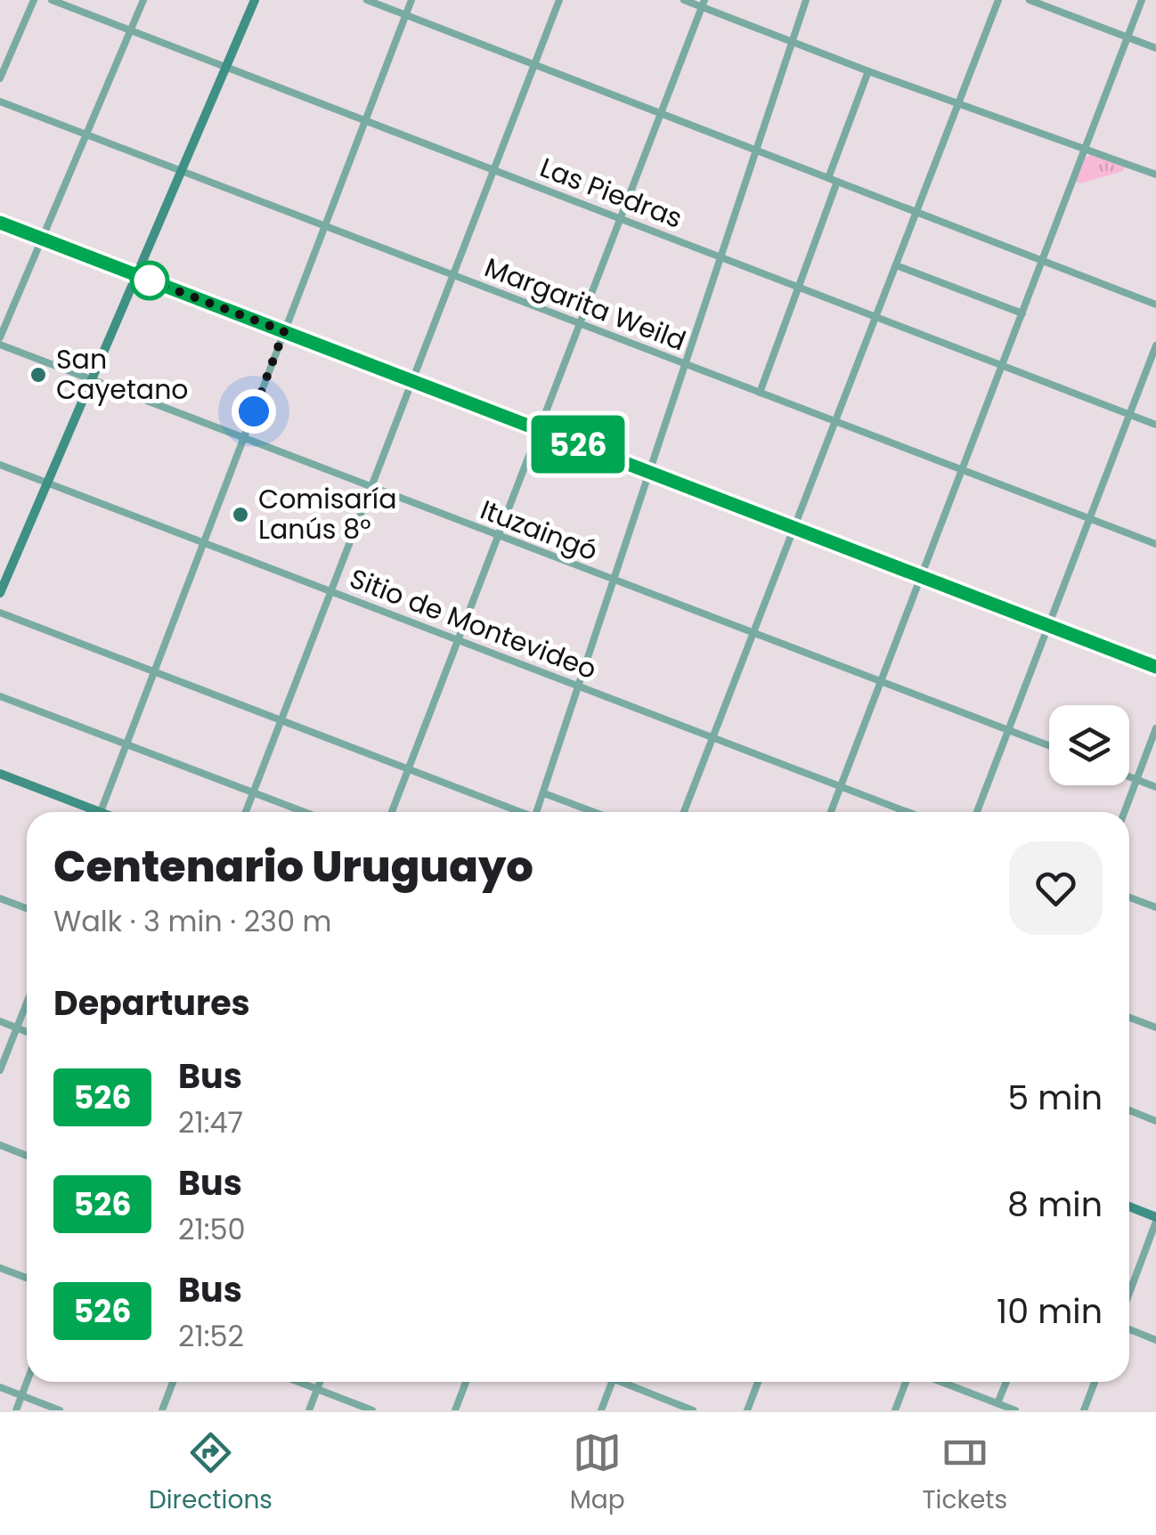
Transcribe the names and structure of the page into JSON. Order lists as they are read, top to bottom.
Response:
{
  "streets": {
    "street": [
      "Las Piedras",
      "Margarita Weild",
      "Ituzaingó",
      "Sitio de Montevideo"
    ]
  },
  "places": ["San Cayetano", "Comisaría Lanús 8°"],
  "lines": ["bus line 526"],
  "page": {
    "on_map": "526",
    "heading": [
      ["Centenario Uruguayo", "Walk · 3 min · 230 m"],
      "Departures"
    ],
    "list": [
      {
        "mark": "526",
        "name": "Bus",
        "note": "21:47",
        "value": "5 min"
      },
      {
        "mark": "526",
        "name": "Bus",
        "note": "21:50",
        "value": "8 min"
      },
      {
        "mark": "526",
        "name": "Bus",
        "note": "21:52",
        "value": "10 min"
      }
    ],
    "tabs": ["Directions", "Map", "Tickets"]
  }
}
